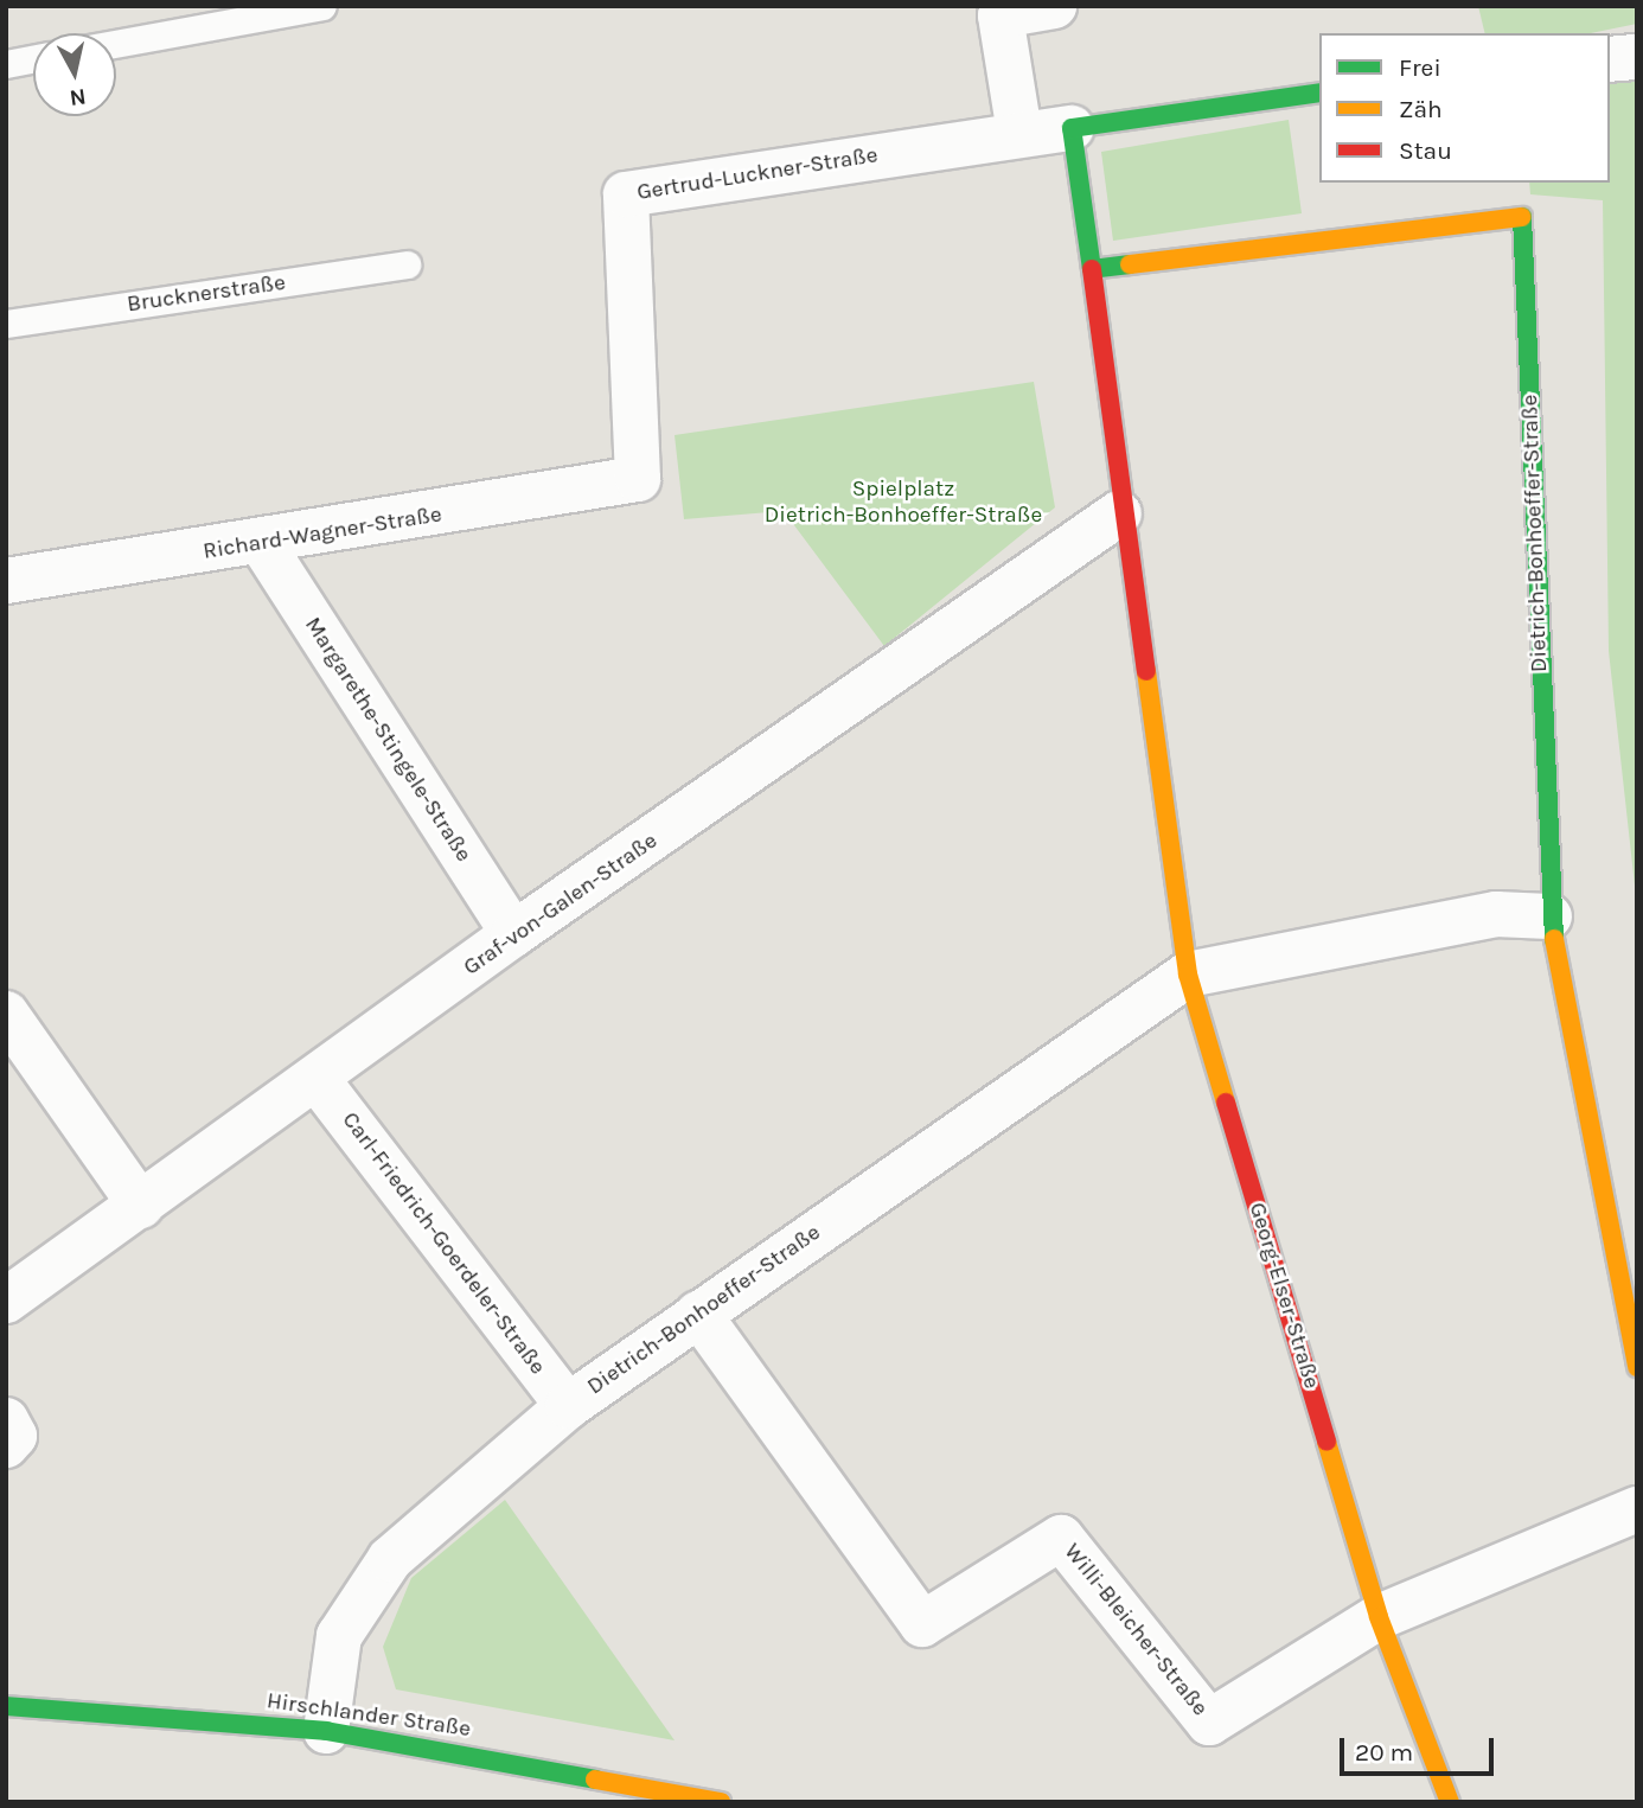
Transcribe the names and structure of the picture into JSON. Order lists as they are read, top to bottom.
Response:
{
  "streets": {
    "street": [
      "Gertrud-Luckner-Straße",
      "Richard-Wagner-Straße",
      "Dietrich-Bonhoeffer-Straße",
      "Margarethe-Stingele-Straße",
      "Graf-von-Galen-Straße",
      "Carl-Friedrich-Goerdeler-Straße",
      "Georg-Elser-Straße",
      "Willi-Bleicher-Straße",
      "Hirschlander Straße"
    ],
    "lane": ["Brucknerstraße"]
  },
  "crossings": [
    ["Gertrud-Luckner-Straße", "Richard-Wagner-Straße"],
    ["Richard-Wagner-Straße", "Margarethe-Stingele-Straße"],
    ["Dietrich-Bonhoeffer-Straße", "Carl-Friedrich-Goerdeler-Straße"],
    ["Dietrich-Bonhoeffer-Straße", "Georg-Elser-Straße"],
    ["Dietrich-Bonhoeffer-Straße", "Willi-Bleicher-Straße"],
    ["Dietrich-Bonhoeffer-Straße", "Hirschlander Straße"],
    ["Margarethe-Stingele-Straße", "Graf-von-Galen-Straße"],
    ["Graf-von-Galen-Straße", "Carl-Friedrich-Goerdeler-Straße"],
    ["Georg-Elser-Straße", "Willi-Bleicher-Straße"]
  ],
  "parks": ["Spielplatz Dietrich-Bonhoeffer-Straße"],
  "legend": ["Frei", "Zäh", "Stau"],
  "scale_bar": "20 m",
  "north": "bottom"
}
